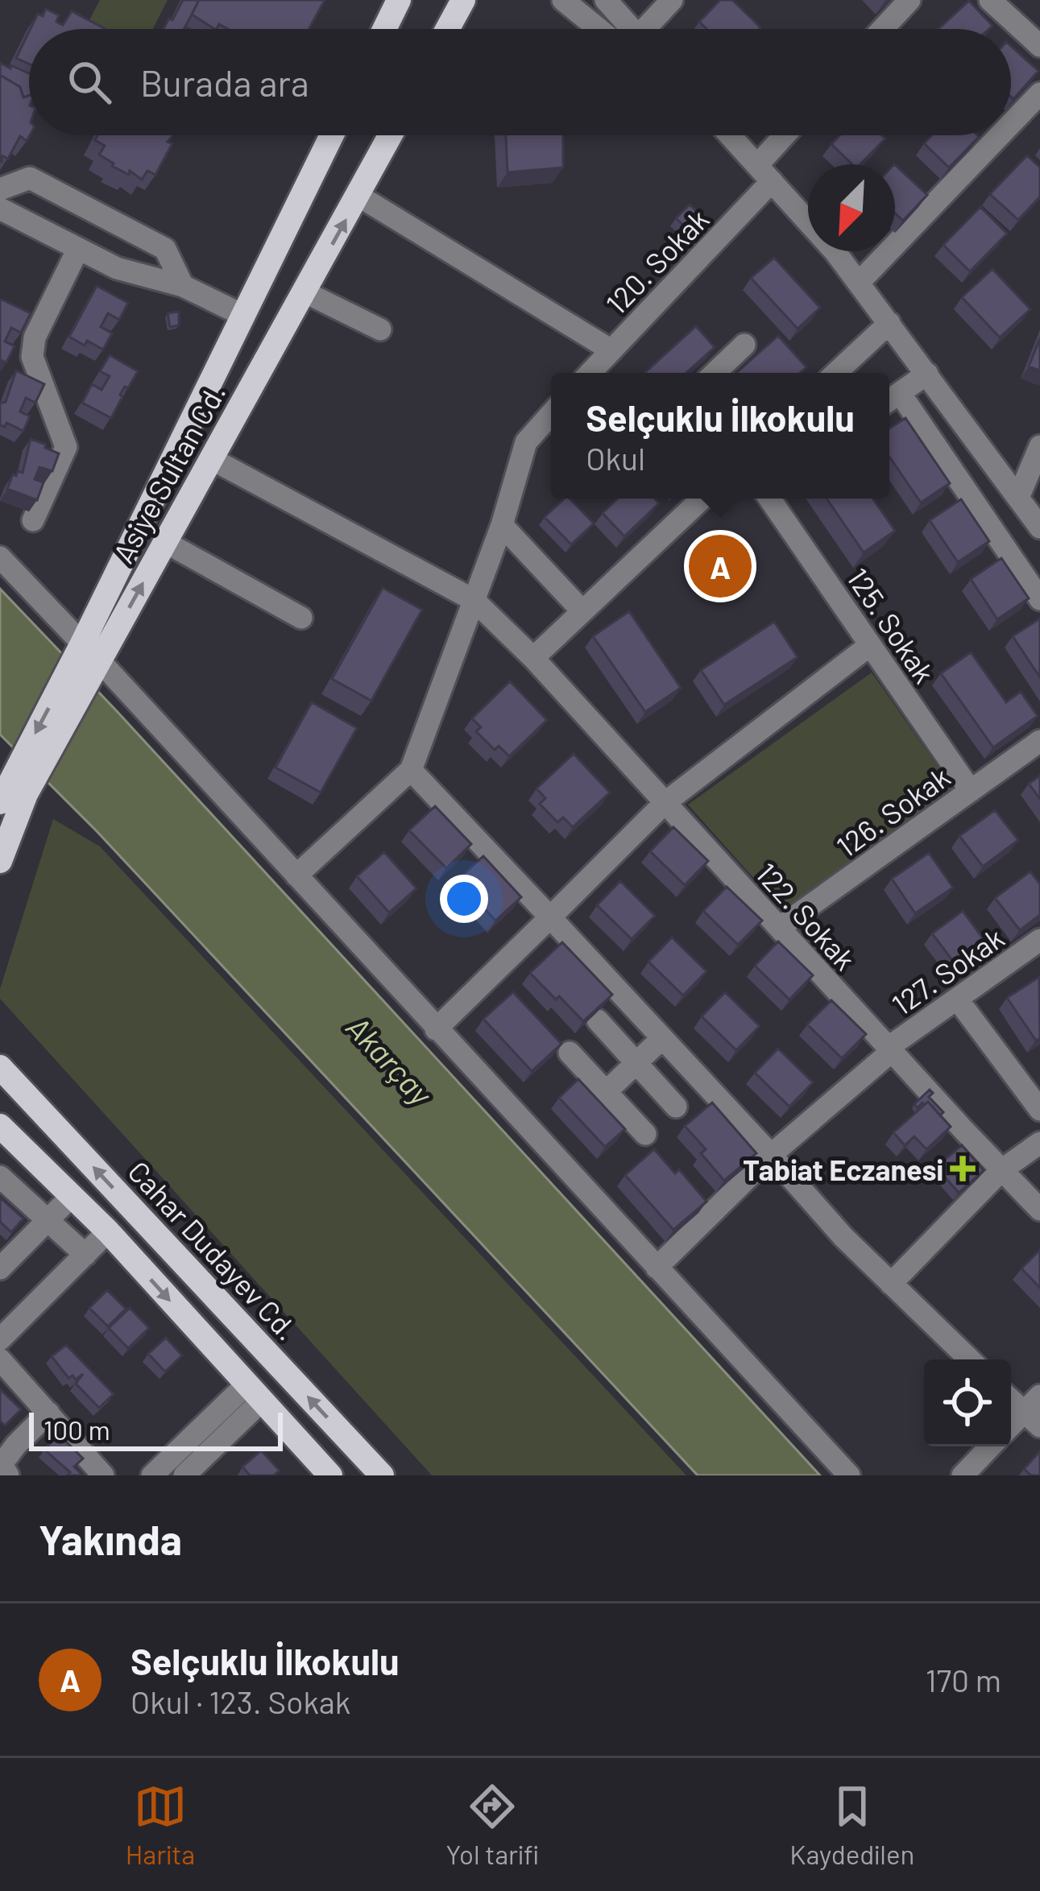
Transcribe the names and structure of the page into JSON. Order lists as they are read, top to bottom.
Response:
{
  "streets": {
    "main road": ["Asiye Sultan Cd.", "Cahar Dudayev Cd."],
    "street": [
      "120. Sokak",
      "125. Sokak",
      "126. Sokak",
      "122. Sokak",
      "127. Sokak"
    ]
  },
  "crossings": [
    ["Asiye Sultan Cd.", "122. Sokak"],
    ["125. Sokak", "126. Sokak"],
    ["126. Sokak", "122. Sokak"],
    ["122. Sokak", "127. Sokak"]
  ],
  "water": ["Akarçay"],
  "places": {
    "health": ["Tabiat Eczanesi"]
  },
  "scale_bar": "100 m",
  "north": "bottom left",
  "page": {
    "search": "Burada ara",
    "popup": ["Selçuklu İlkokulu", "Okul"],
    "pins": "A",
    "scale": "100 m",
    "heading": "Yakında",
    "list": [
      {
        "mark": "A",
        "name": "Selçuklu İlkokulu",
        "note": "Okul · 123. Sokak",
        "value": "170 m"
      }
    ],
    "nav": ["Harita", "Yol tarifi", "Kaydedilen"]
  }
}
